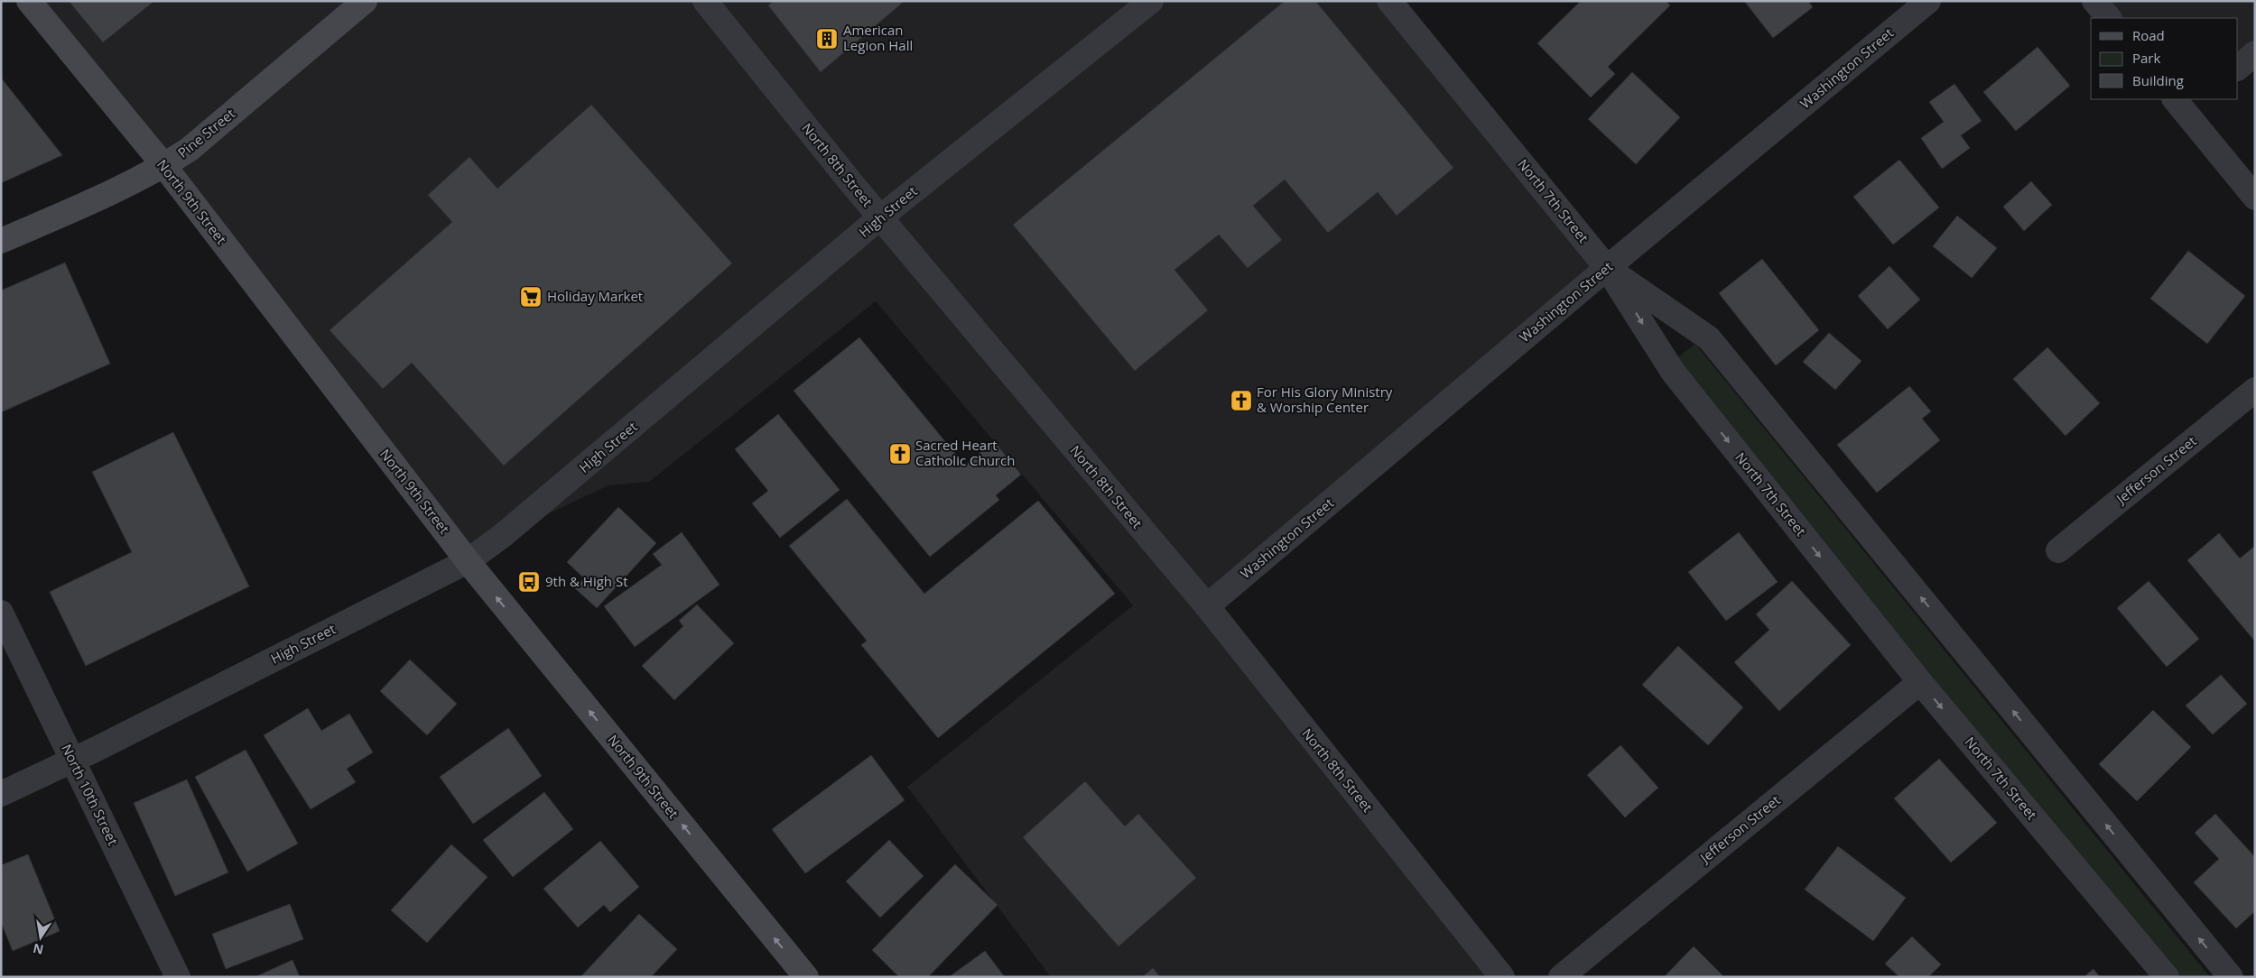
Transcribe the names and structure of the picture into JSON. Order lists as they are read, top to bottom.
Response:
{
  "streets": {
    "main road": ["Pine Street", "North 9th Street"],
    "street": [
      "Washington Street",
      "North 8th Street",
      "North 7th Street",
      "High Street",
      "Jefferson Street",
      "North 10th Street"
    ]
  },
  "crossings": [
    ["Washington Street", "North 8th Street"],
    ["Washington Street", "North 7th Street"],
    ["Pine Street", "North 9th Street"],
    ["North 8th Street", "High Street"],
    ["North 7th Street", "Jefferson Street"],
    ["North 9th Street", "High Street"],
    ["High Street", "North 10th Street"]
  ],
  "one_way": ["North 9th Street"],
  "places": {
    "building": ["American Legion Hall"],
    "supermarket": ["Holiday Market"],
    "church": ["For His Glory Ministry & Worship Center", "Sacred Heart Catholic Church"],
    "bus stop": ["9th & High St"]
  },
  "legend": ["Road", "Park", "Building"],
  "north": "bottom"
}
